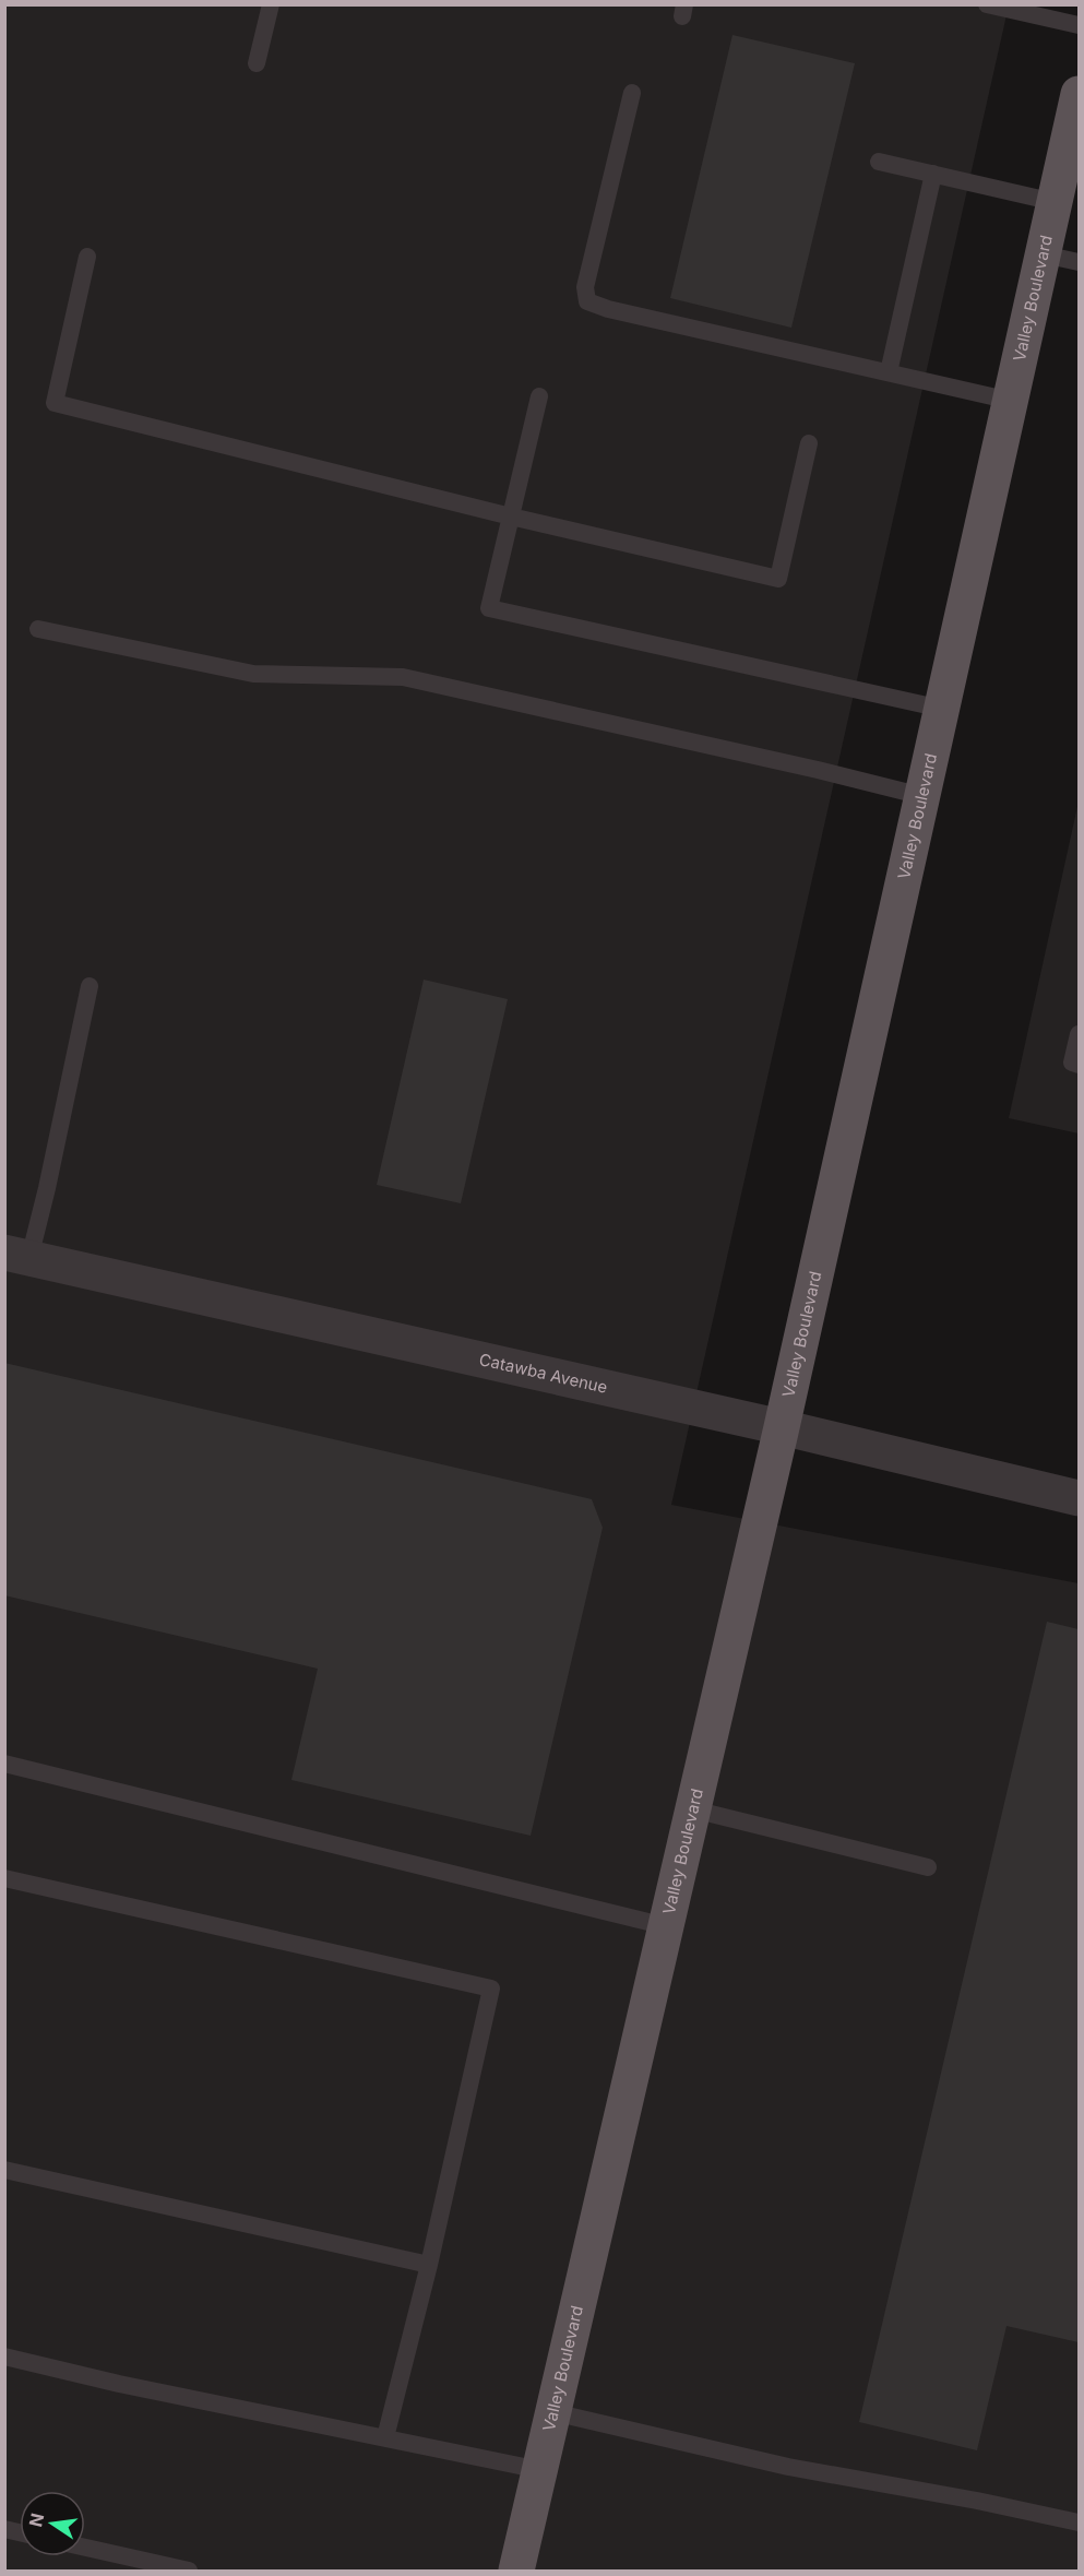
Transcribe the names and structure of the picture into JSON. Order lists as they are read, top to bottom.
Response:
{
  "streets": {
    "main road": ["Valley Boulevard"],
    "street": ["Catawba Avenue"]
  },
  "crossings": [
    ["Valley Boulevard", "Catawba Avenue"]
  ],
  "north": "left"
}
